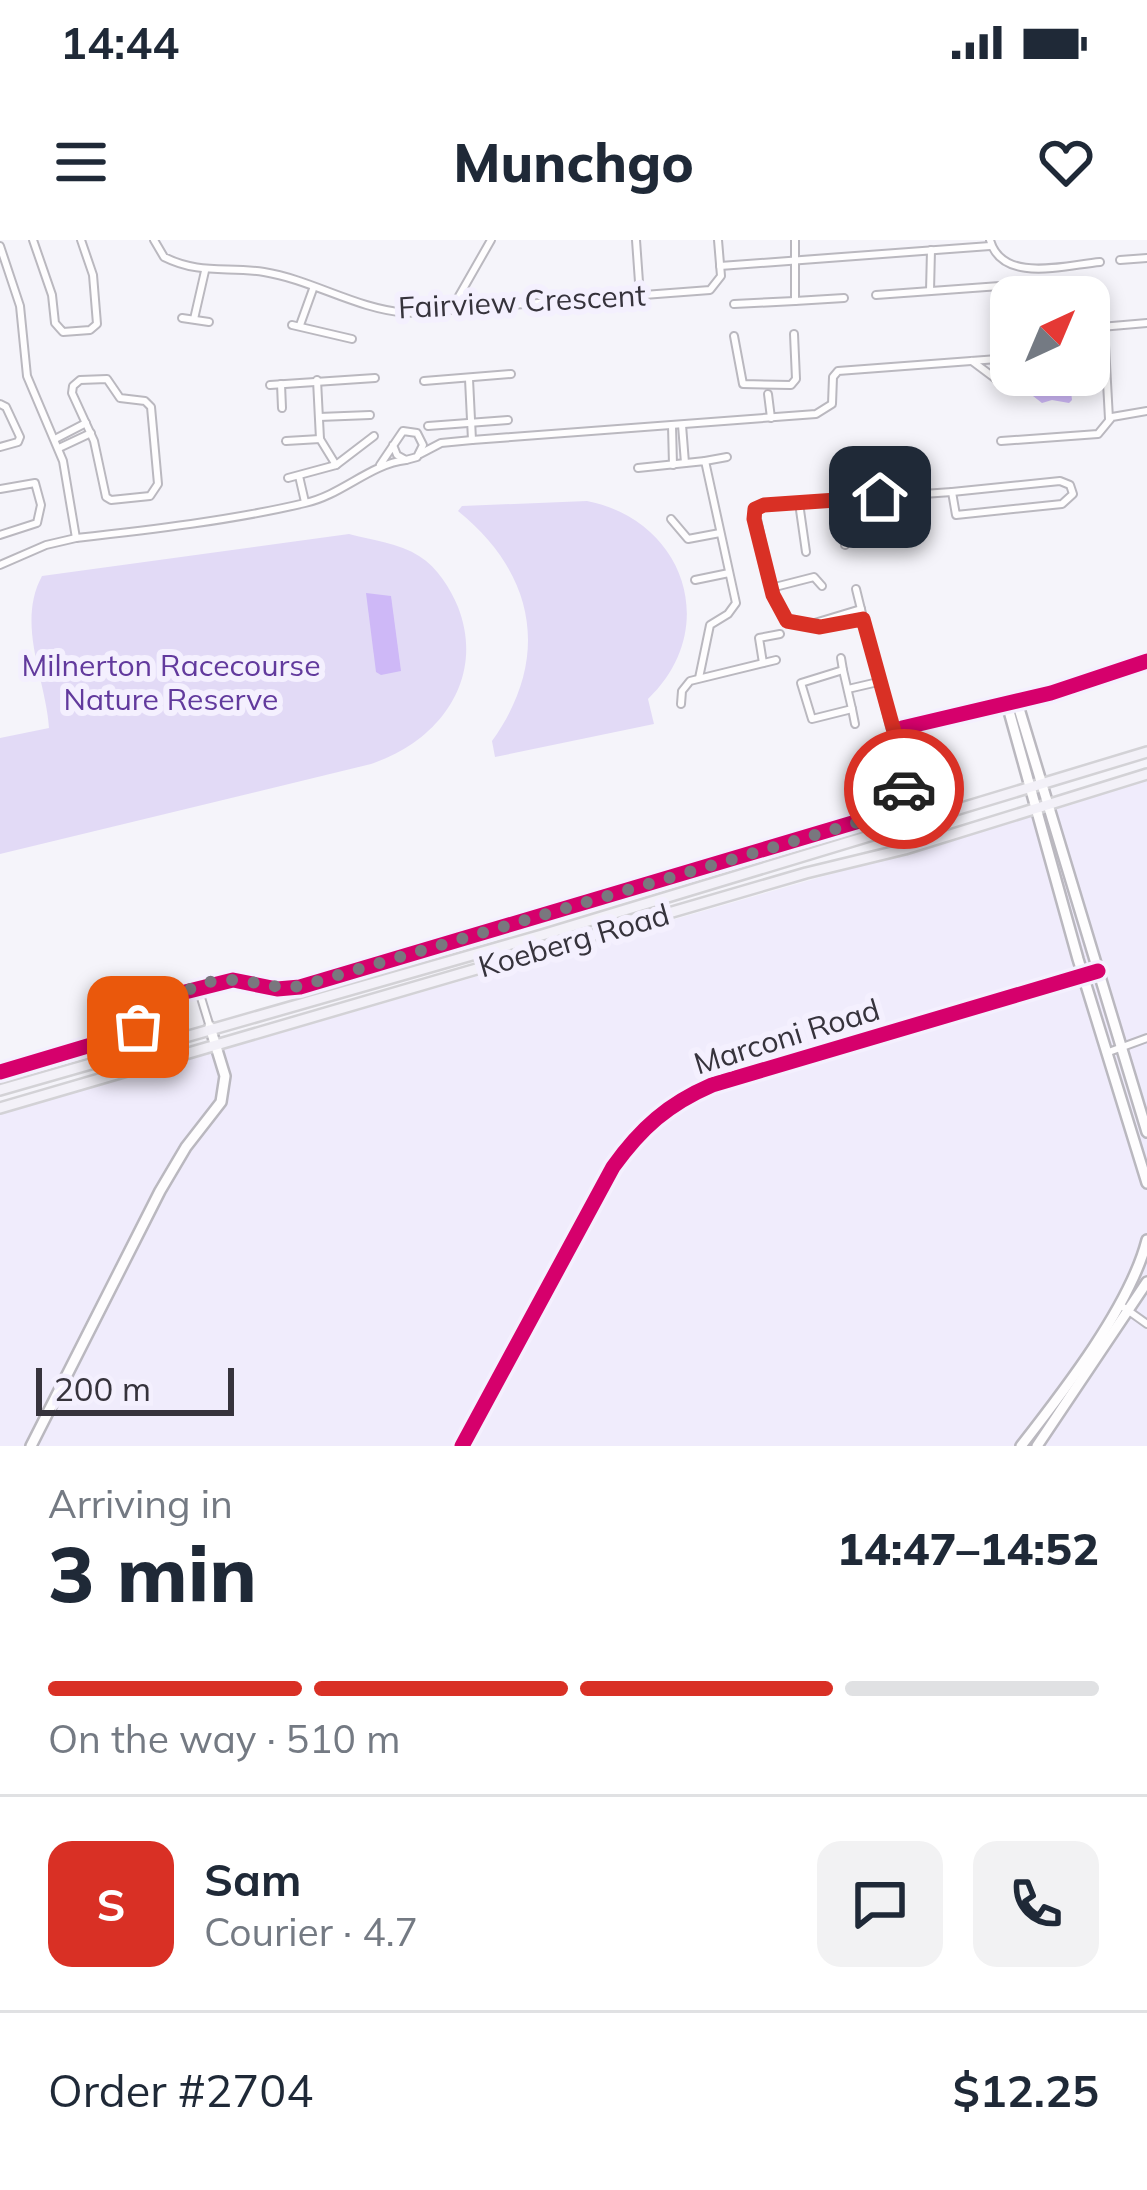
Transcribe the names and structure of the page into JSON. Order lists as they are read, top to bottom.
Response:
{
  "streets": {
    "main road": ["Koeberg Road"],
    "street": ["Fairview Crescent", "Marconi Road"]
  },
  "parks": ["Milnerton Racecourse Nature Reserve"],
  "scale_bar": "200 m",
  "north": "top right",
  "page": {
    "status": "14:44",
    "header": "Munchgo",
    "scale": "200 m",
    "heading": ["3 min", "Arriving in", "14:47–14:52"],
    "panel": [
      "Sam",
      "Courier · 4.7",
      "Order #2704",
      "$12.25"
    ],
    "bar": "On the way · 510 m",
    "round": "S"
  }
}
